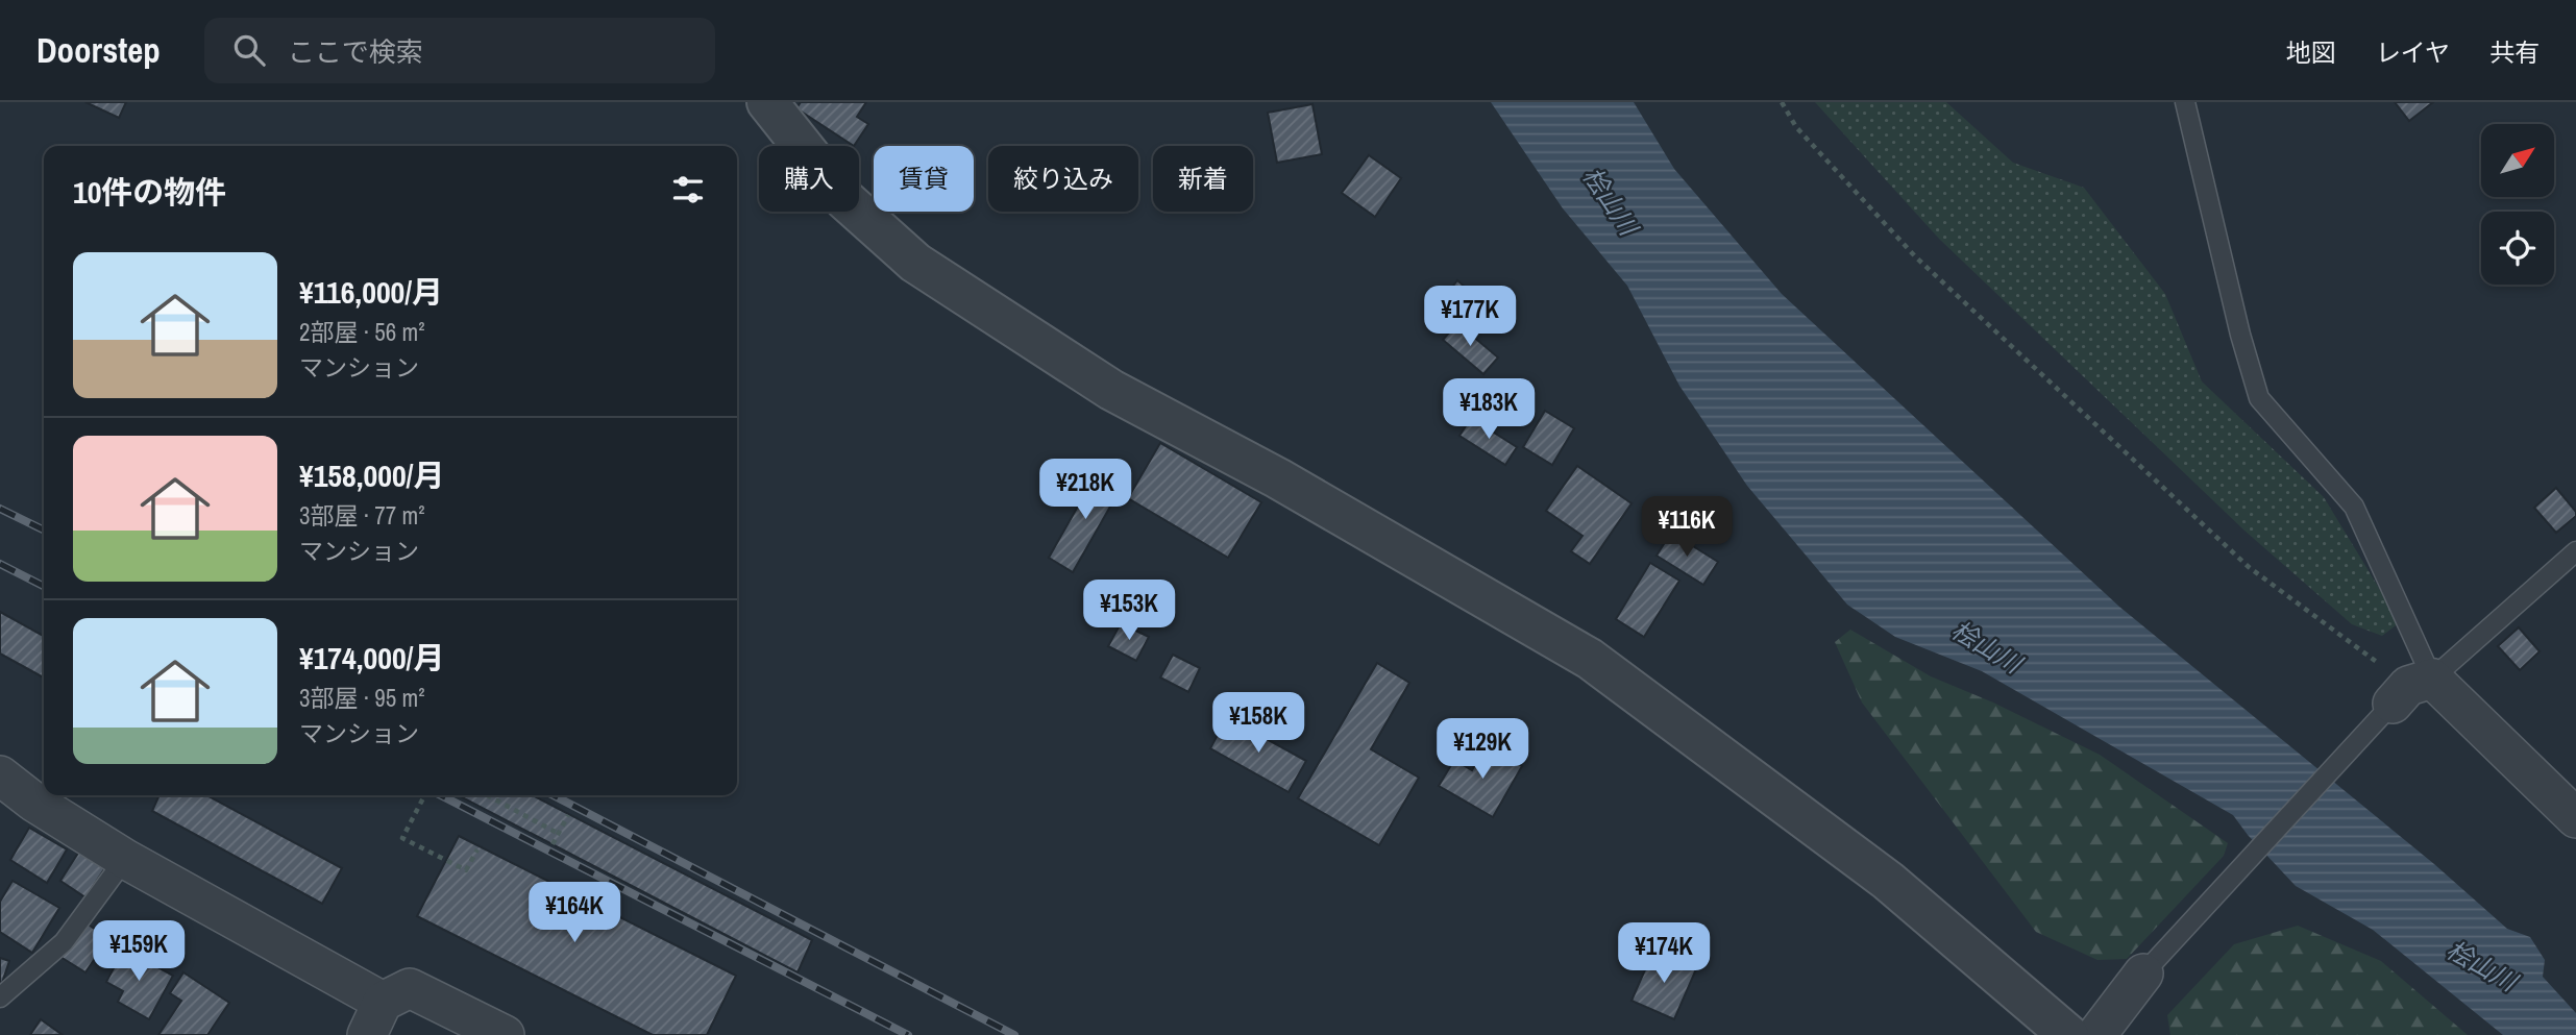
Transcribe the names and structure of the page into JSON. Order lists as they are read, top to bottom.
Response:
{
  "water": ["桧山川"],
  "north": "top right",
  "page": {
    "header": "Doorstep",
    "search": "ここで検索",
    "nav": ["地図", "レイヤ", "共有"],
    "chip": [
      "購入",
      "賃貸",
      "絞り込み",
      "新着"
    ],
    "heading": "10件の物件",
    "list": [
      {
        "name": "¥116,000/月",
        "note": "2部屋 · 56 m² · マンション"
      },
      {
        "name": "¥158,000/月",
        "note": "3部屋 · 77 m² · マンション"
      },
      {
        "name": "¥174,000/月",
        "note": "3部屋 · 95 m² · マンション"
      }
    ],
    "price": [
      "¥177K",
      "¥183K",
      "¥218K",
      "¥116K",
      "¥153K",
      "¥158K",
      "¥129K",
      "¥164K",
      "¥159K",
      "¥174K"
    ]
  }
}
